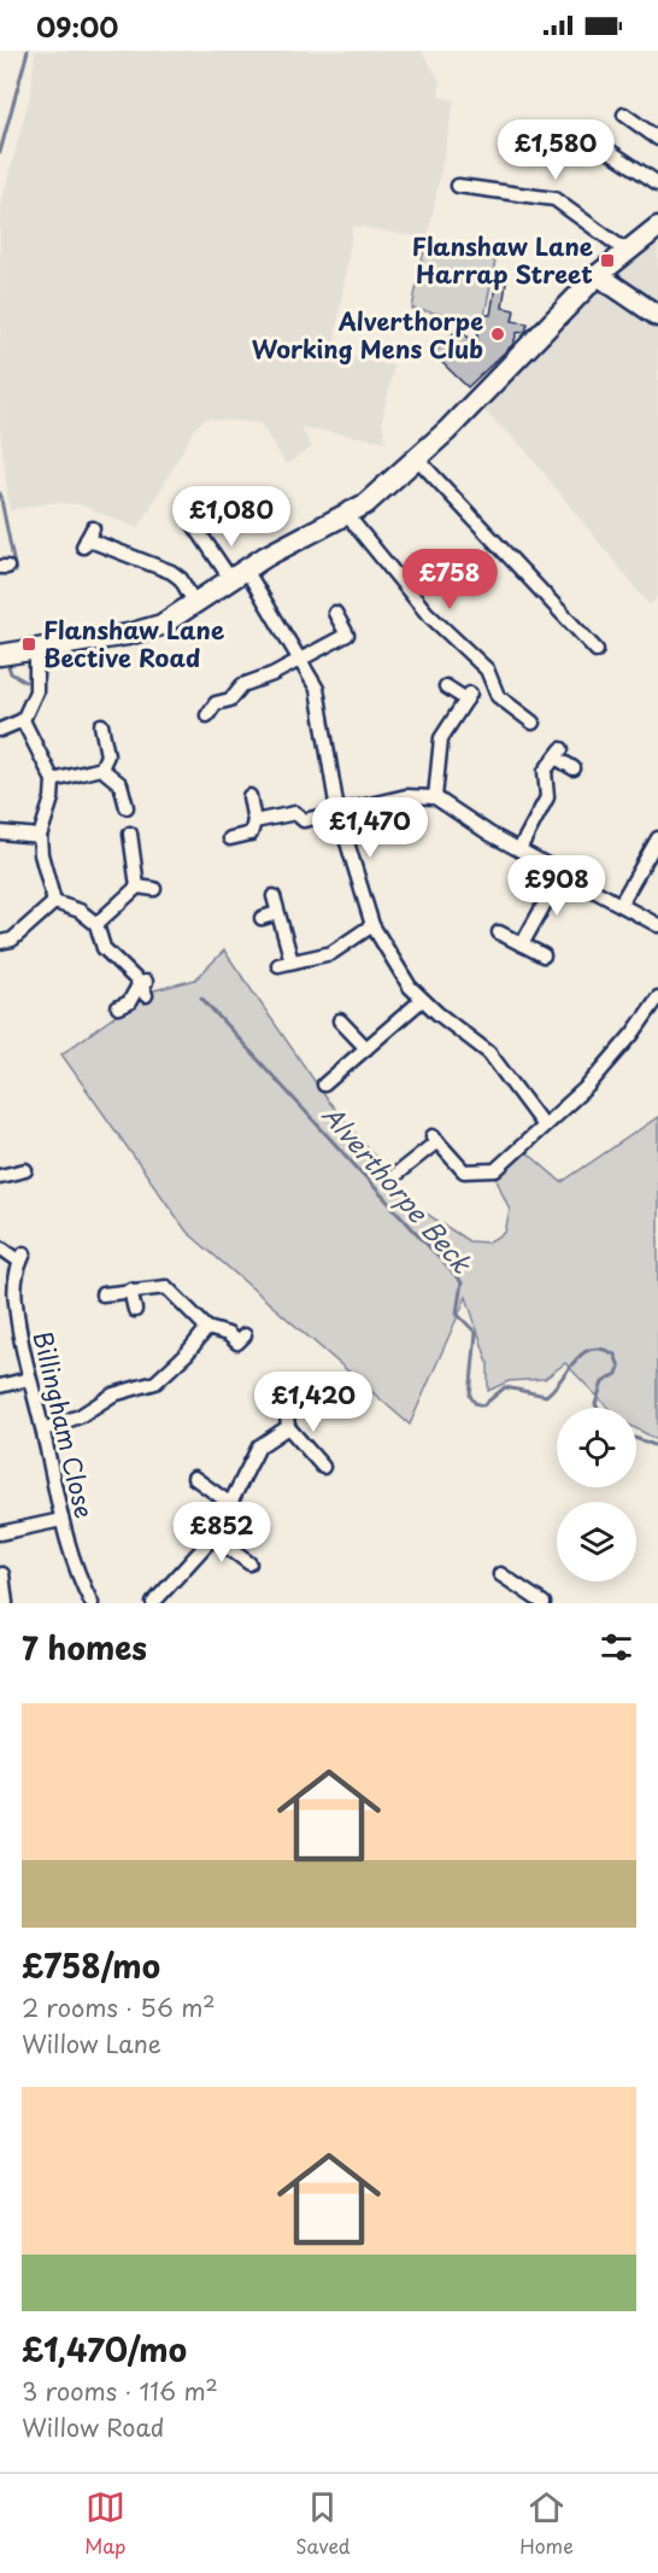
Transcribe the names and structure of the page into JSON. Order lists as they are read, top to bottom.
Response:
{
  "streets": {
    "street": ["Billingham Close"]
  },
  "water": ["Alverthorpe Beck"],
  "places": {
    "transit": ["Flanshaw Lane Harrap Street", "Flanshaw Lane Bective Road"],
    "other": ["Alverthorpe Working Mens Club"]
  },
  "page": {
    "status": "09:00",
    "price": [
      "£1,580",
      "£1,080",
      "£758",
      "£1,470",
      "£908",
      "£1,420",
      "£852"
    ],
    "heading": "7 homes",
    "list": [
      {
        "name": "£758/mo",
        "note": "2 rooms · 56 m² · Willow Lane"
      },
      {
        "name": "£1,470/mo",
        "note": "3 rooms · 116 m² · Willow Road"
      }
    ],
    "tabs": ["Map", "Saved", "Home"]
  }
}
